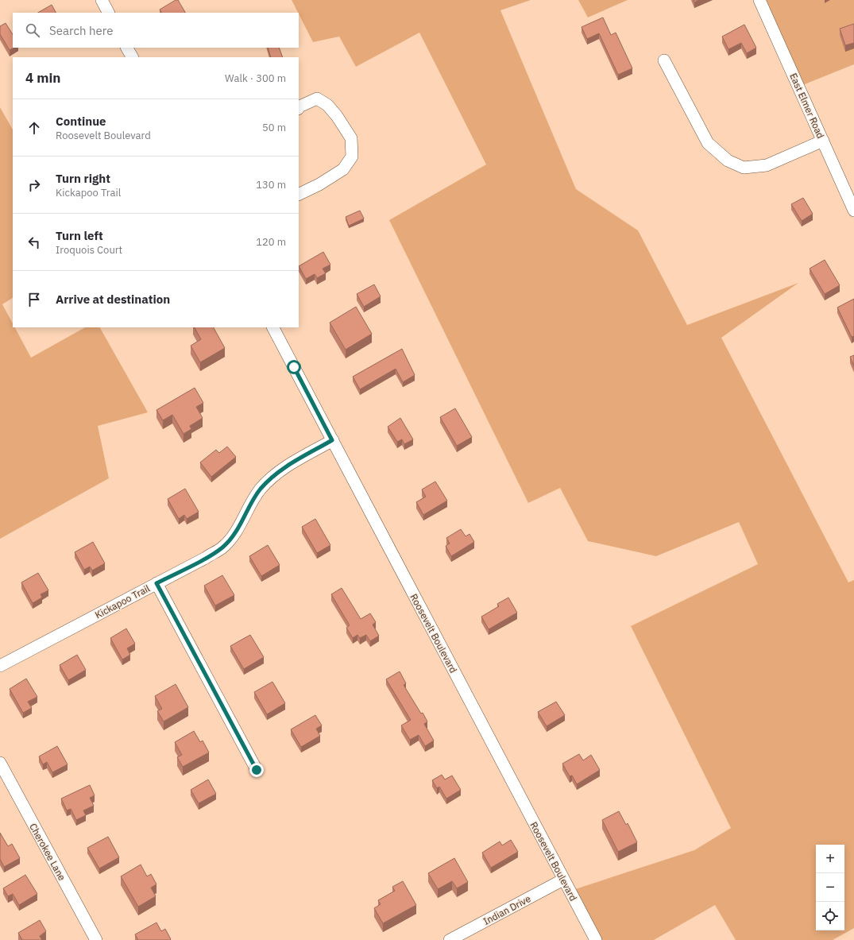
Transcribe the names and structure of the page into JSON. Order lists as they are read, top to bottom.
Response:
{
  "streets": {
    "street": [
      "East Elmer Road",
      "Kickapoo Trail",
      "Roosevelt Boulevard",
      "Cherokee Lane",
      "Indian Drive"
    ]
  },
  "crossings": [
    ["Kickapoo Trail", "Roosevelt Boulevard"],
    ["Roosevelt Boulevard", "Indian Drive"]
  ],
  "page": {
    "search": "Search here",
    "heading": ["4 min", "Walk · 300 m"],
    "list": [
      ["Continue", "Roosevelt Boulevard", "50 m"],
      ["Turn right", "Kickapoo Trail", "130 m"],
      ["Turn left", "Iroquois Court", "120 m"],
      "Arrive at destination"
    ],
    "map_buttons": ["+", "−"]
  }
}
